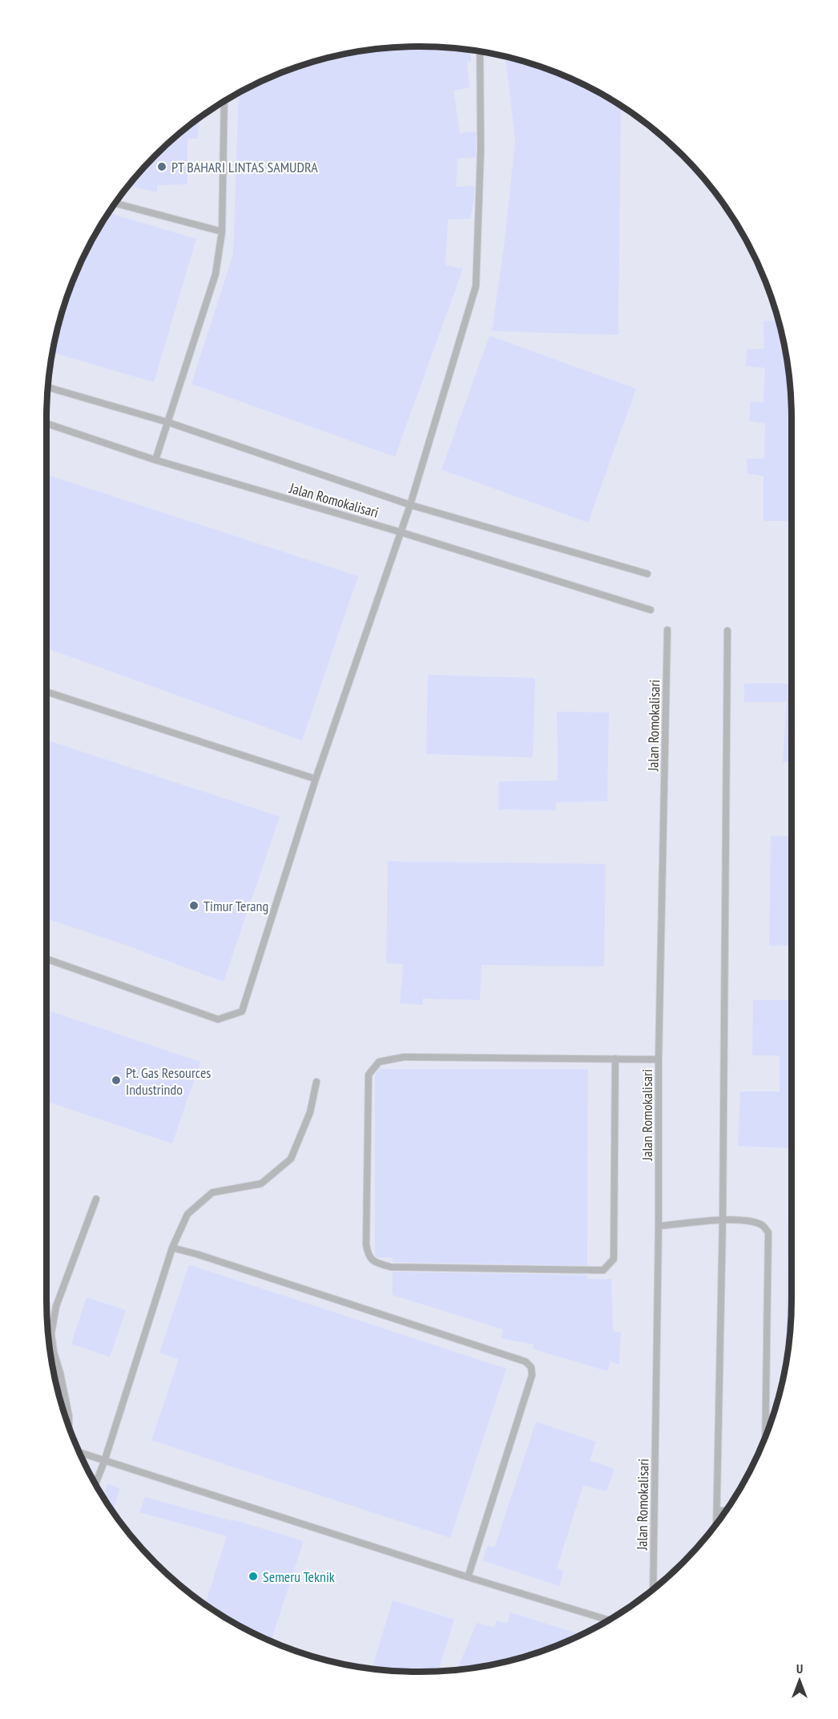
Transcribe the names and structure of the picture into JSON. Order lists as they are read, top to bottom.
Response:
{
  "streets": {
    "lane": ["Jalan Romokalisari"]
  },
  "places": [
    "PT BAHARI LINTAS SAMUDRA",
    "Timur Terang",
    "Pt. Gas Resources Industrindo",
    "Semeru Teknik"
  ],
  "north": "top"
}
